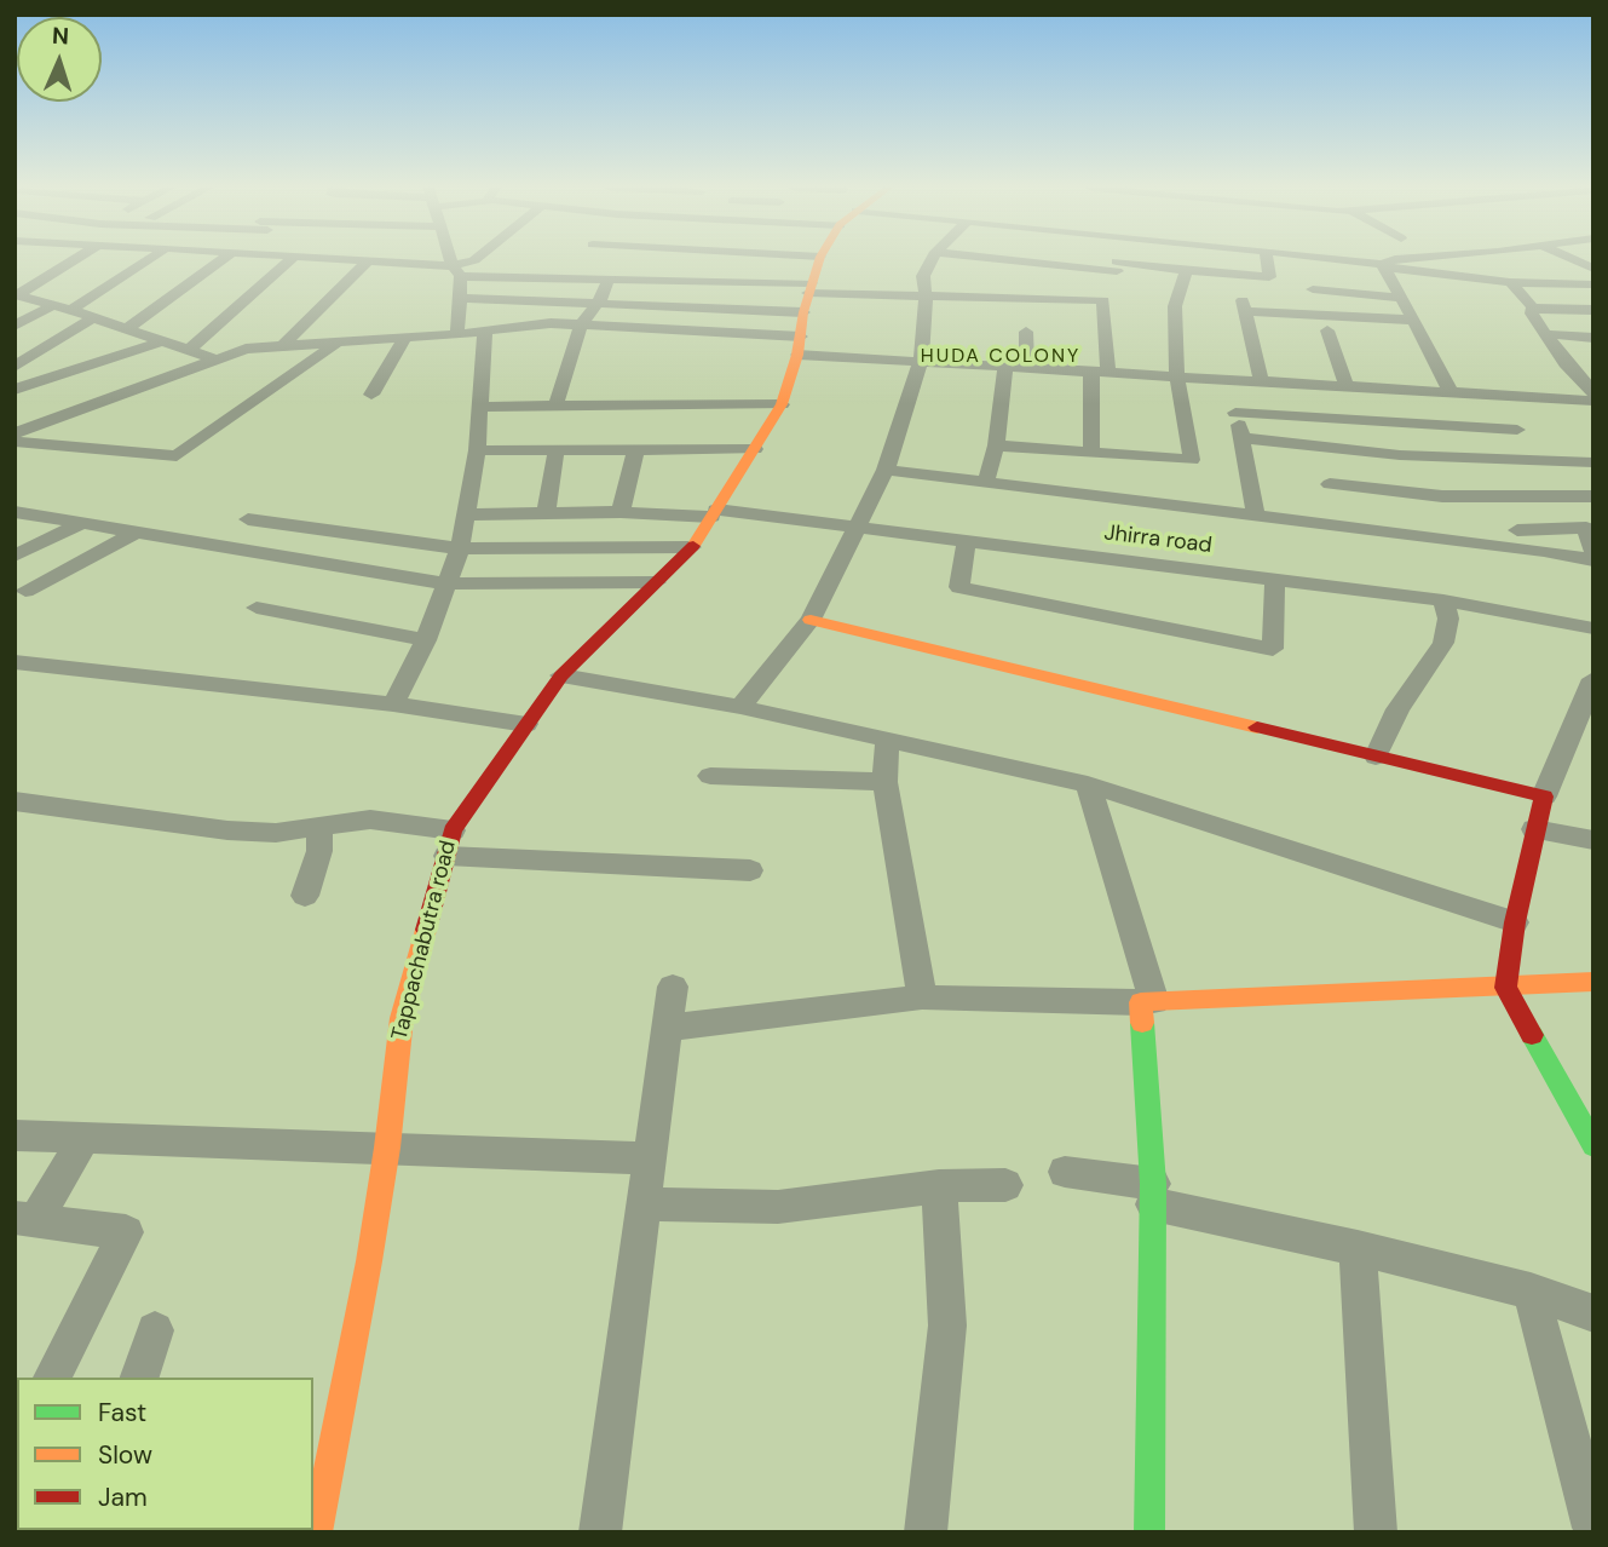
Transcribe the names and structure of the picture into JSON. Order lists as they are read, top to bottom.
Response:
{
  "streets": {
    "main road": ["Tappachabutra road"],
    "street": ["Jhirra road"]
  },
  "crossings": [
    ["Jhirra road", "Tappachabutra road"]
  ],
  "districts": ["HUDA COLONY"],
  "legend": ["Fast", "Slow", "Jam"],
  "north": "top"
}
